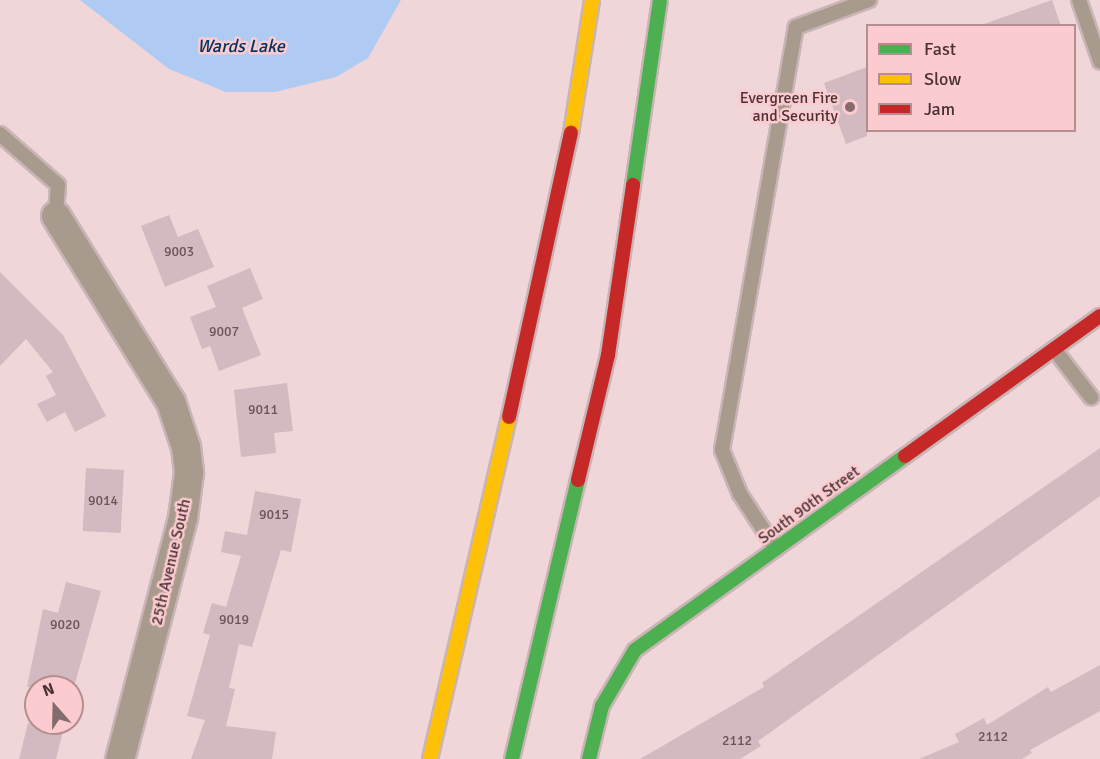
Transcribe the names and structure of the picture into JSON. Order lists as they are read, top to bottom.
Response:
{
  "streets": {
    "main road": ["South 90th Street"],
    "street": ["25th Avenue South"]
  },
  "water": ["Wards Lake"],
  "places": ["Evergreen Fire and Security"],
  "house_numbers": [
    "9003",
    "9007",
    "9011",
    "9014",
    "9015",
    "9019",
    "9020",
    "2112",
    "2112"
  ],
  "legend": ["Fast", "Slow", "Jam"],
  "north": "top"
}
